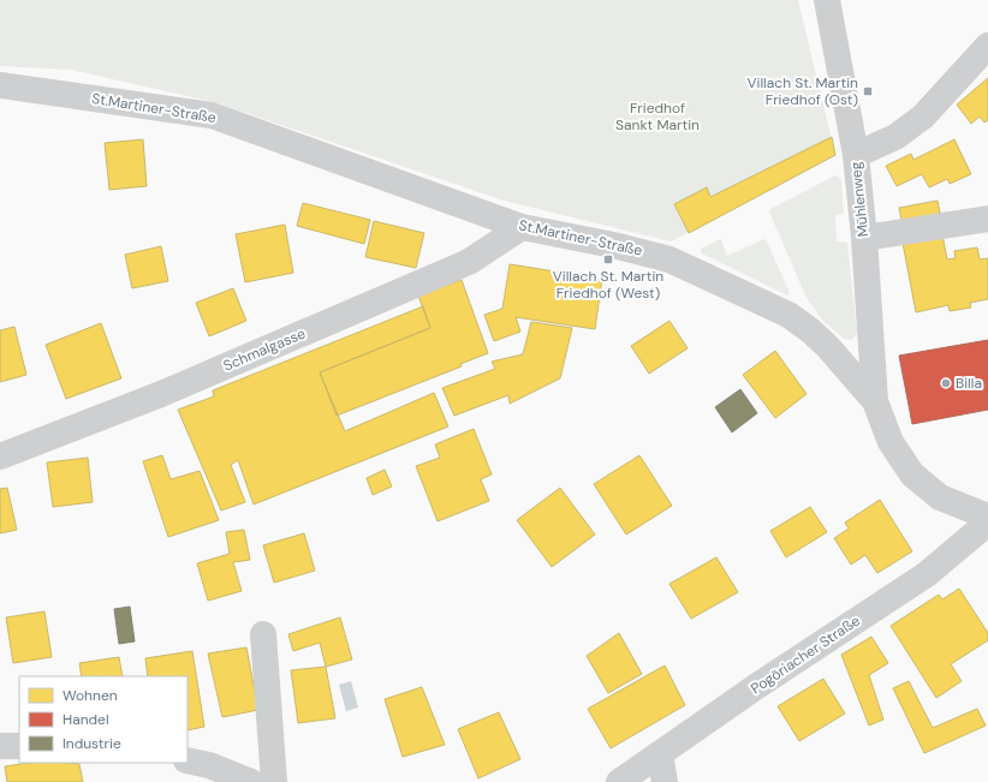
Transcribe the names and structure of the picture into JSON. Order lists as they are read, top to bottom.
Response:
{
  "streets": {
    "street": [
      "St.Martiner-Straße",
      "Mühlenweg",
      "Schmalgasse",
      "Pogöriacher Straße"
    ]
  },
  "crossings": [
    ["St.Martiner-Straße", "Mühlenweg"],
    ["St.Martiner-Straße", "Schmalgasse"]
  ],
  "parks": ["Friedhof Sankt Martin"],
  "places": {
    "transit": ["Villach St. Martin Friedhof (Ost)", "Villach St. Martin Friedhof (West)"],
    "other": ["Billa"]
  },
  "legend": ["Wohnen", "Handel", "Industrie"]
}
